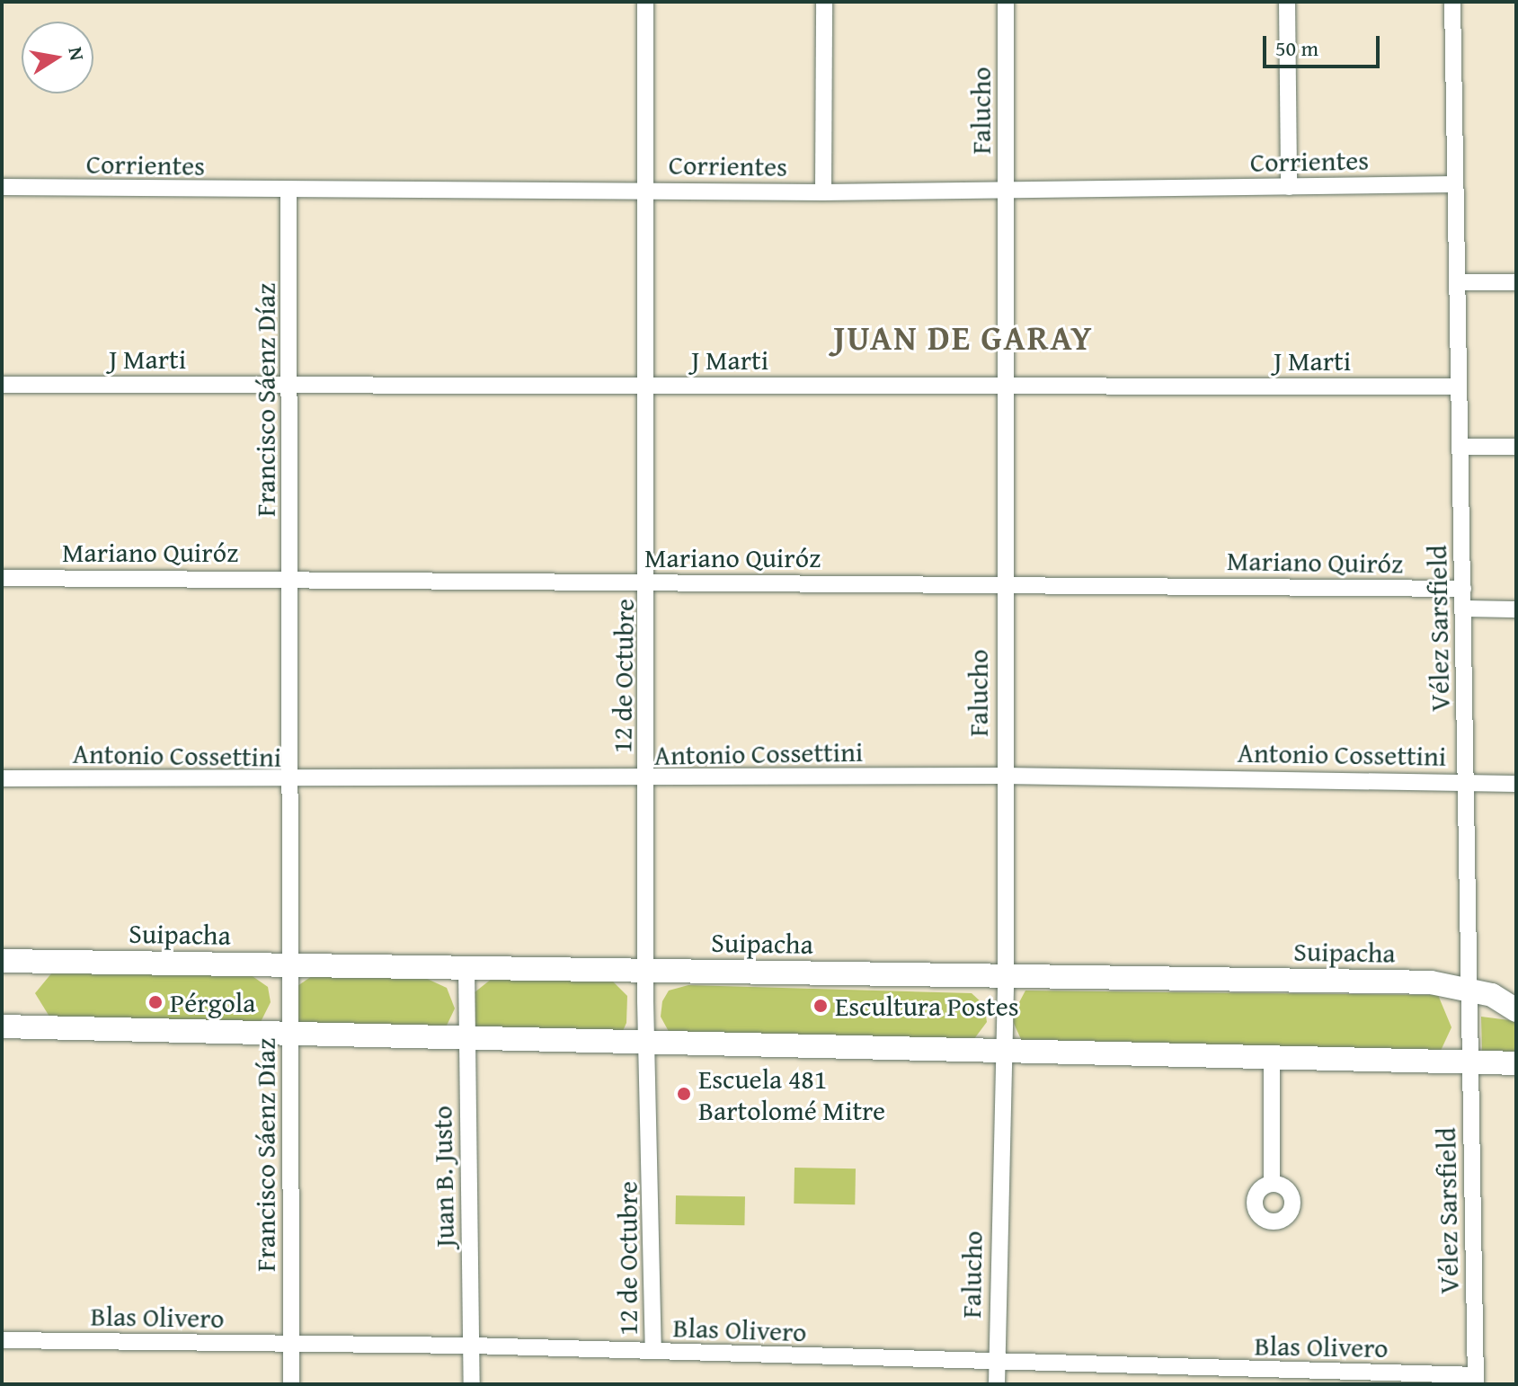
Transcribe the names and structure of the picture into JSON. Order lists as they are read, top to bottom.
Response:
{
  "streets": {
    "street": [
      "Falucho",
      "Corrientes",
      "J Marti",
      "Francisco Sáenz Díaz",
      "Mariano Quiróz",
      "Vélez Sarsfield",
      "12 de Octubre",
      "Antonio Cossettini",
      "Suipacha",
      "Juan B. Justo",
      "Blas Olivero"
    ]
  },
  "crossings": [
    ["Falucho", "Corrientes"],
    ["Falucho", "J Marti"],
    ["Falucho", "Mariano Quiróz"],
    ["Falucho", "Antonio Cossettini"],
    ["Falucho", "Suipacha"],
    ["Falucho", "Blas Olivero"],
    ["Corrientes", "Francisco Sáenz Díaz"],
    ["Corrientes", "Vélez Sarsfield"],
    ["Corrientes", "12 de Octubre"],
    ["J Marti", "Francisco Sáenz Díaz"],
    ["J Marti", "Vélez Sarsfield"],
    ["J Marti", "12 de Octubre"],
    ["Francisco Sáenz Díaz", "Mariano Quiróz"],
    ["Francisco Sáenz Díaz", "Antonio Cossettini"],
    ["Francisco Sáenz Díaz", "Suipacha"],
    ["Francisco Sáenz Díaz", "Blas Olivero"],
    ["Mariano Quiróz", "Vélez Sarsfield"],
    ["Mariano Quiróz", "12 de Octubre"],
    ["Vélez Sarsfield", "Antonio Cossettini"],
    ["Vélez Sarsfield", "Suipacha"],
    ["Vélez Sarsfield", "Blas Olivero"],
    ["12 de Octubre", "Antonio Cossettini"],
    ["12 de Octubre", "Suipacha"],
    ["12 de Octubre", "Blas Olivero"],
    ["Suipacha", "Juan B. Justo"],
    ["Juan B. Justo", "Blas Olivero"]
  ],
  "districts": ["JUAN DE GARAY"],
  "places": ["Pérgola", "Escultura Postes", "Escuela 481 Bartolomé Mitre"],
  "scale_bar": "50 m",
  "north": "right"
}
